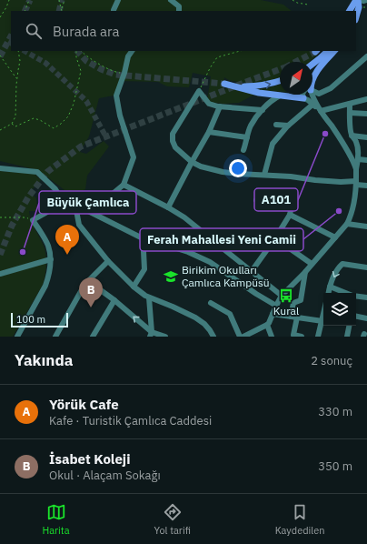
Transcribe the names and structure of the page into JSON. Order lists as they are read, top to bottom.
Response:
{
  "places": {
    "other": ["A101", "Ferah Mahallesi Yeni Camii", "Büyük Çamlıca"],
    "school or university": ["Birikim Okulları Çamlıca Kampüsü"],
    "bus stop": ["Kural"]
  },
  "scale_bar": "100 m",
  "north": "top right",
  "page": {
    "search": "Burada ara",
    "pins": ["A", "B"],
    "scale": "100 m",
    "heading": ["Yakında", "2 sonuç"],
    "list": [
      {
        "mark": "A",
        "name": "Yörük Cafe",
        "note": "Kafe · Turistik Çamlıca Caddesi",
        "value": "330 m"
      },
      {
        "mark": "B",
        "name": "İsabet Koleji",
        "note": "Okul · Alaçam Sokağı",
        "value": "350 m"
      }
    ],
    "nav": ["Harita", "Yol tarifi", "Kaydedilen"]
  }
}
